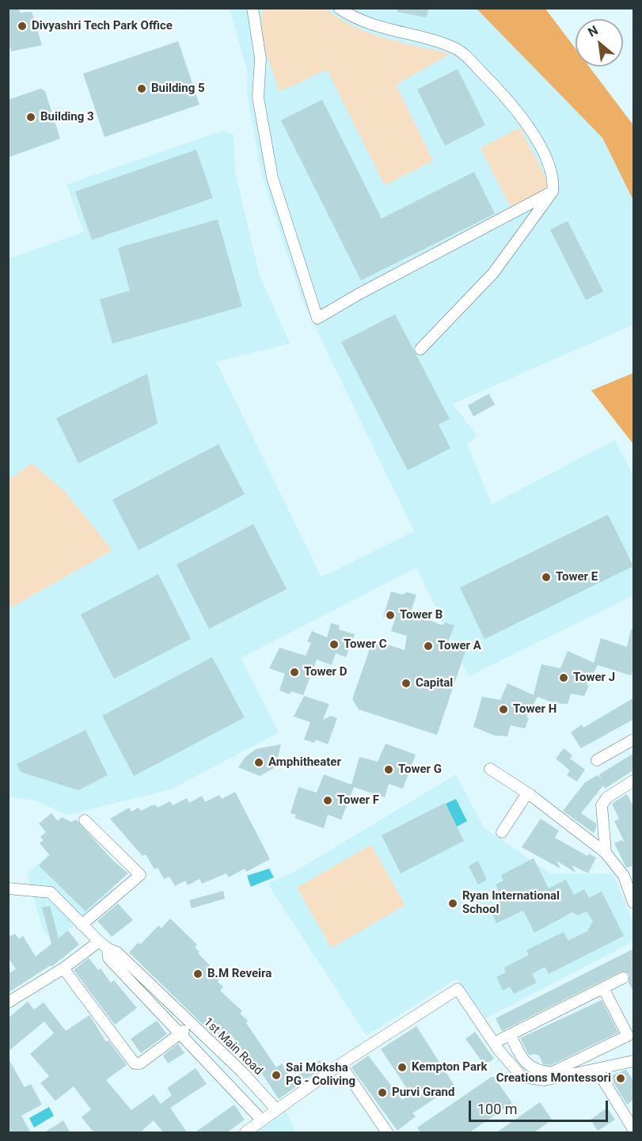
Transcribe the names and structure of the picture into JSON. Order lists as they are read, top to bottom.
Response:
{
  "streets": {
    "street": ["1st Main Road"]
  },
  "places": [
    "Divyashri Tech Park Office",
    "Building 5",
    "Building 3",
    "Tower E",
    "Tower B",
    "Tower C",
    "Tower A",
    "Tower D",
    "Tower J",
    "Capital",
    "Tower H",
    "Amphitheater",
    "Tower G",
    "Tower F",
    "Ryan International School",
    "B.M Reveira",
    "Kempton Park",
    "Sai Moksha PG - Coliving",
    "Creations Montessori",
    "Purvi Grand"
  ],
  "scale_bar": "100 m",
  "north": "top left"
}
